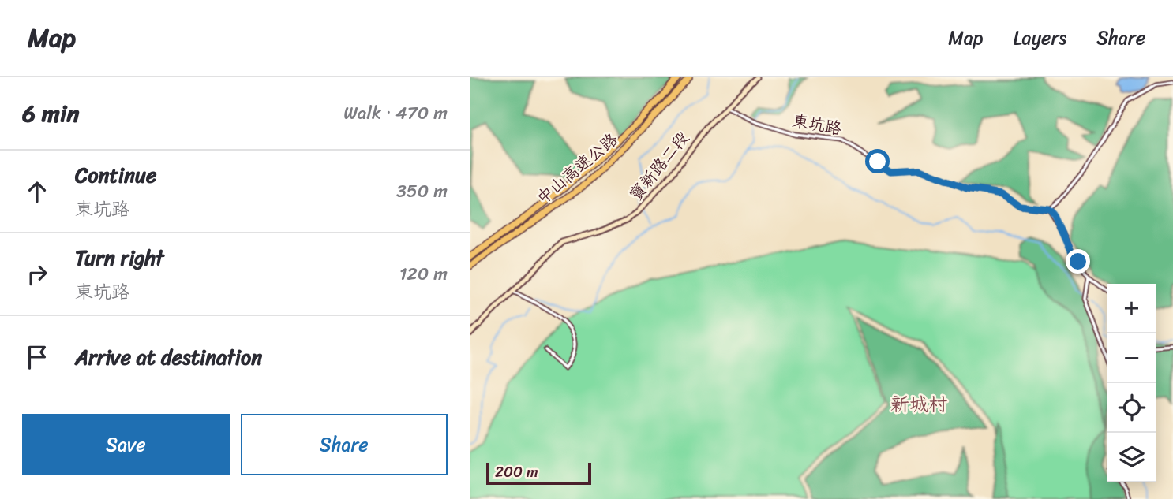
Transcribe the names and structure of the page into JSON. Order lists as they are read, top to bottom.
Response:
{
  "streets": {
    "highway": ["中山高速公路"],
    "street": ["東坑路", "寶新路二段"]
  },
  "crossings": [
    ["東坑路", "寶新路二段"]
  ],
  "districts": ["新城村"],
  "scale_bar": "200 m",
  "page": {
    "header": "Map",
    "nav": ["Map", "Layers", "Share"],
    "heading": ["6 min", "Walk · 470 m"],
    "list": [
      ["Continue", "東坑路", "350 m"],
      ["Turn right", "東坑路", "120 m"],
      "Arrive at destination"
    ],
    "map_buttons": ["+", "−"],
    "buttons": ["Save", "Share"],
    "scale": "200 m"
  }
}
